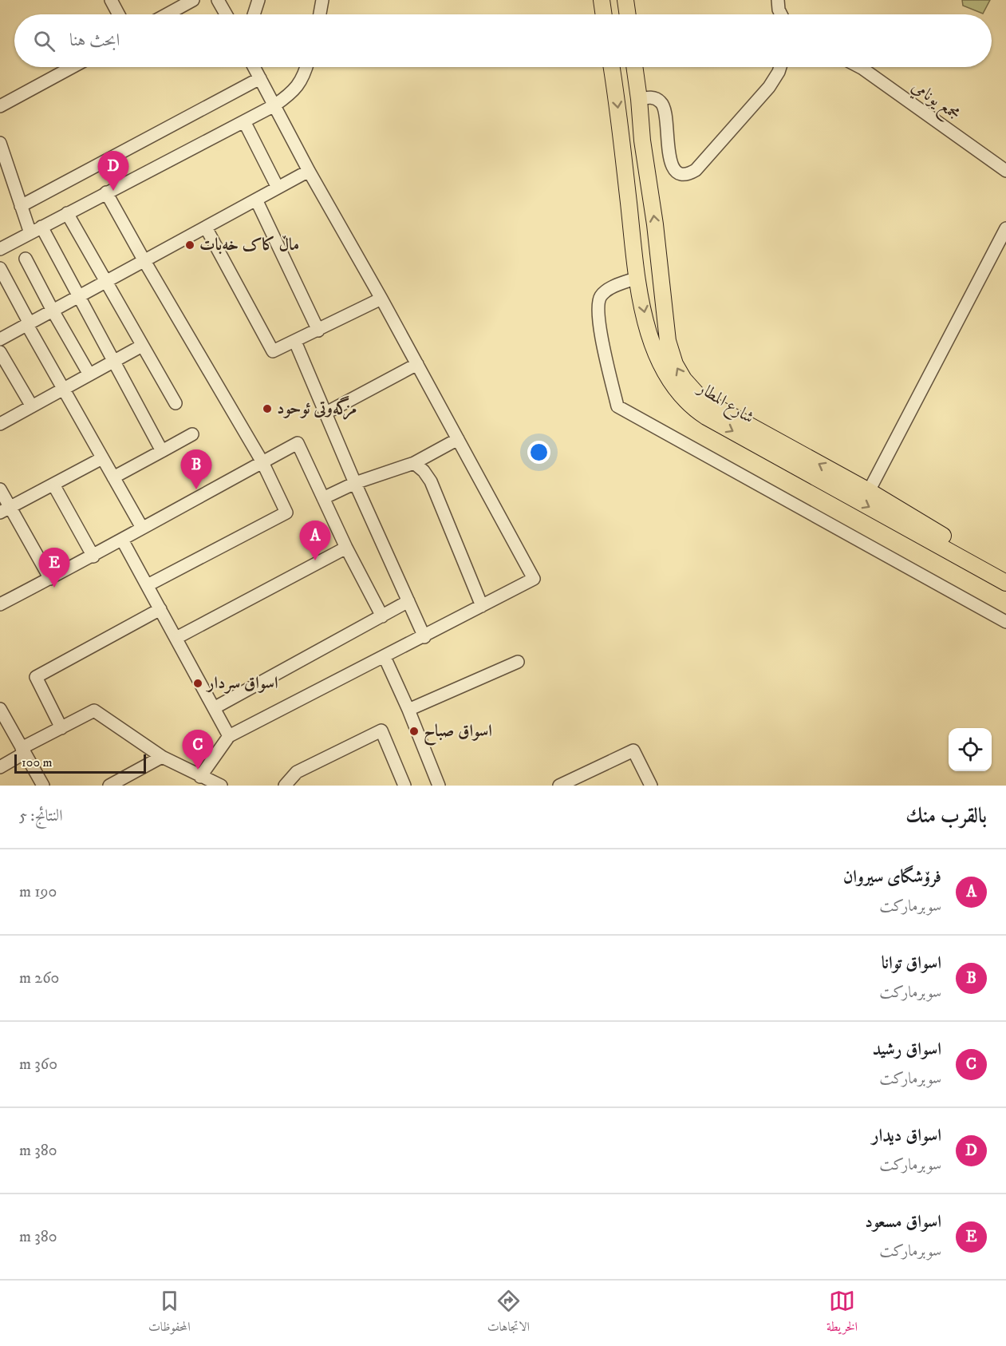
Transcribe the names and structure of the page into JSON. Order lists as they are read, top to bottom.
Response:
{
  "streets": {
    "main road": ["شارع المطار"],
    "street": ["مجمع يونامي"]
  },
  "places": [
    "ماڵ کاک خەبات",
    "مزگەوتی ئوحود",
    "اسواق سردار",
    "اسواق صباح"
  ],
  "scale_bar": "100 m",
  "page": {
    "search": "ابحث هنا",
    "pins": [
      "D",
      "B",
      "A",
      "E",
      "C"
    ],
    "scale": "100 m",
    "heading": ["بالقرب منك", "النتائج: 5"],
    "list": [
      {
        "mark": "A",
        "name": "فرۆشگای سیروان",
        "note": "سوبرماركت",
        "value": "190 m"
      },
      {
        "mark": "B",
        "name": "اسواق توانا",
        "note": "سوبرماركت",
        "value": "260 m"
      },
      {
        "mark": "C",
        "name": "اسواق رشيد",
        "note": "سوبرماركت",
        "value": "360 m"
      },
      {
        "mark": "D",
        "name": "اسواق ديدار",
        "note": "سوبرماركت",
        "value": "380 m"
      },
      {
        "mark": "E",
        "name": "اسواق مسعود",
        "note": "سوبرماركت",
        "value": "380 m"
      }
    ],
    "nav": ["الخريطة", "الاتجاهات", "المحفوظات"]
  }
}
